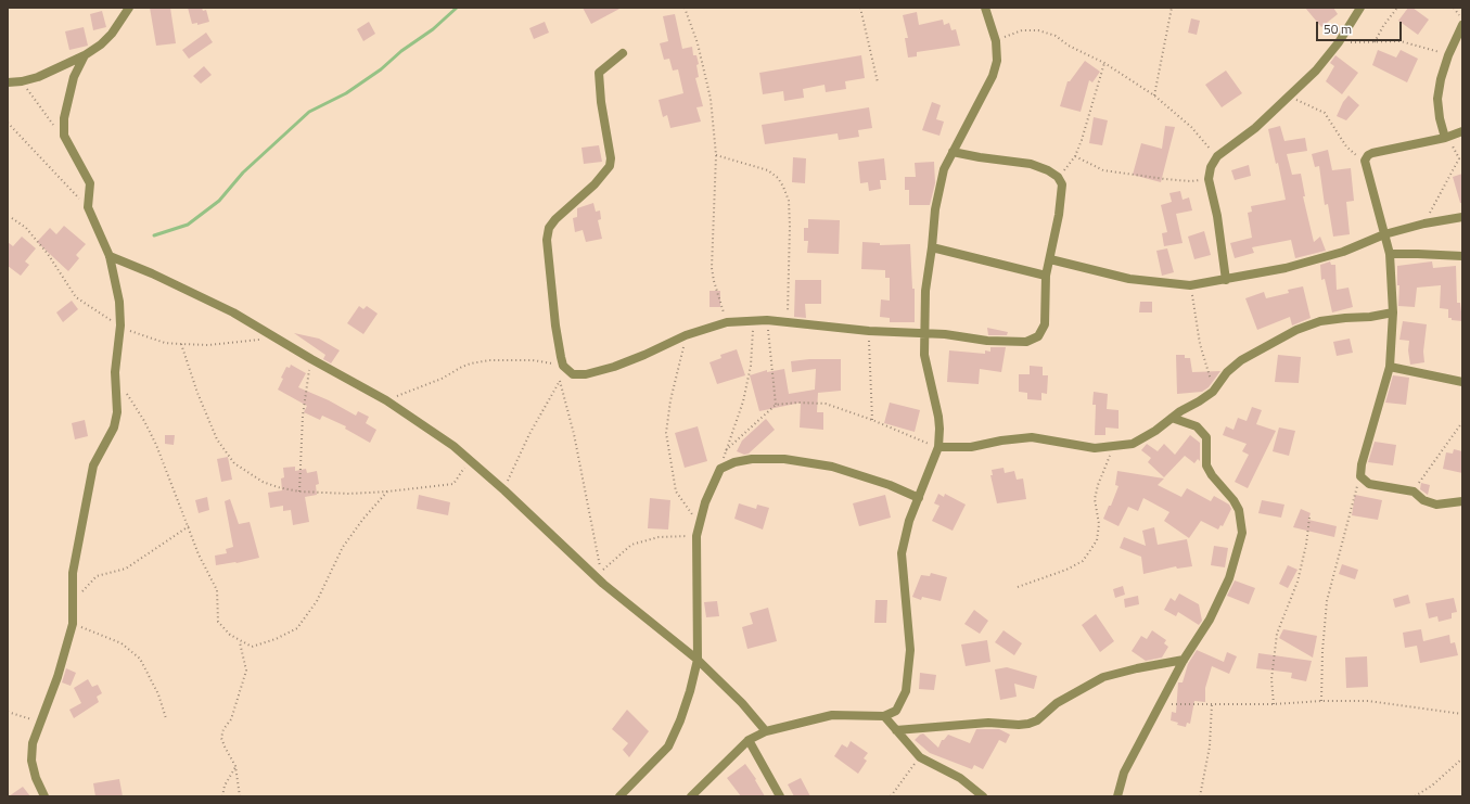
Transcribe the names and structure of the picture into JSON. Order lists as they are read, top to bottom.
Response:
{
  "scale_bar": "50 m"
}
